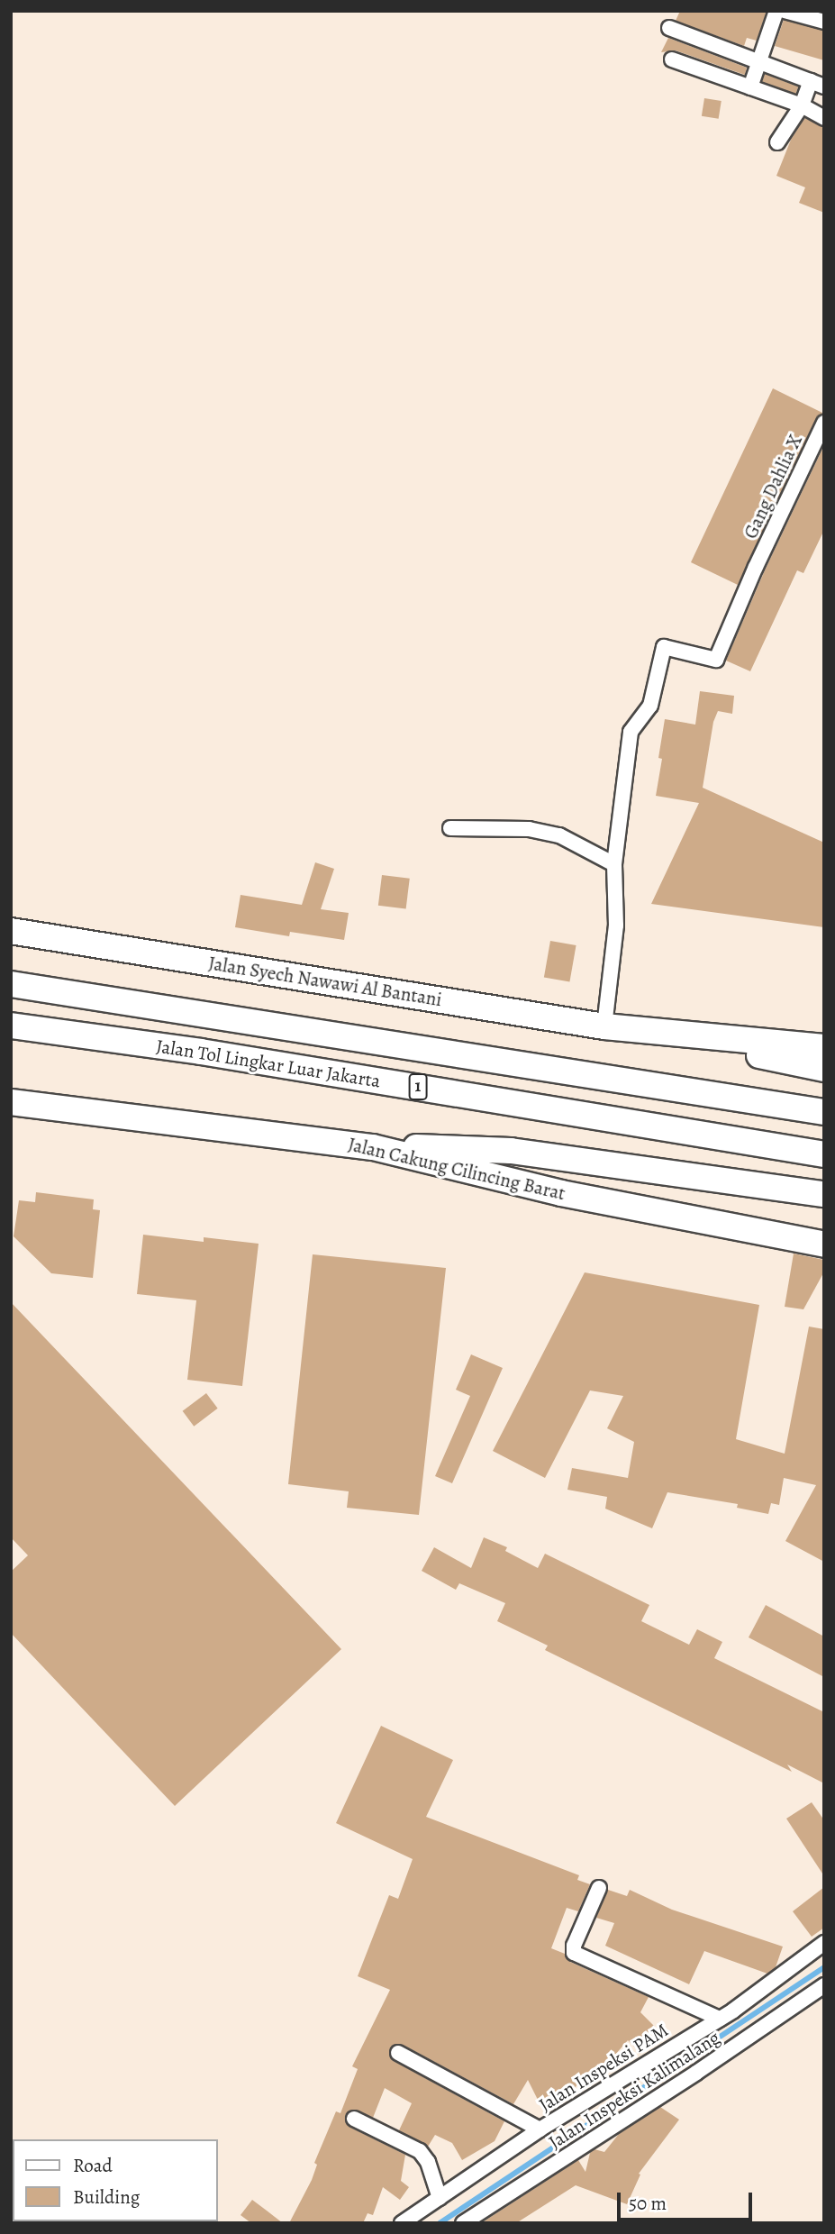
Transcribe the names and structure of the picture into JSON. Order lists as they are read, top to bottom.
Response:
{
  "streets": {
    "highway": [
      "Jalan Syech Nawawi Al Bantani",
      "Jalan Tol Lingkar Luar Jakarta",
      "1",
      "Jalan Cakung Cilincing Barat"
    ],
    "street": ["Gang Dahlia X", "Jalan Inspeksi PAM", "Jalan Inspeksi Kalimalang"]
  },
  "legend": ["Road", "Building"],
  "scale_bar": "50 m"
}
